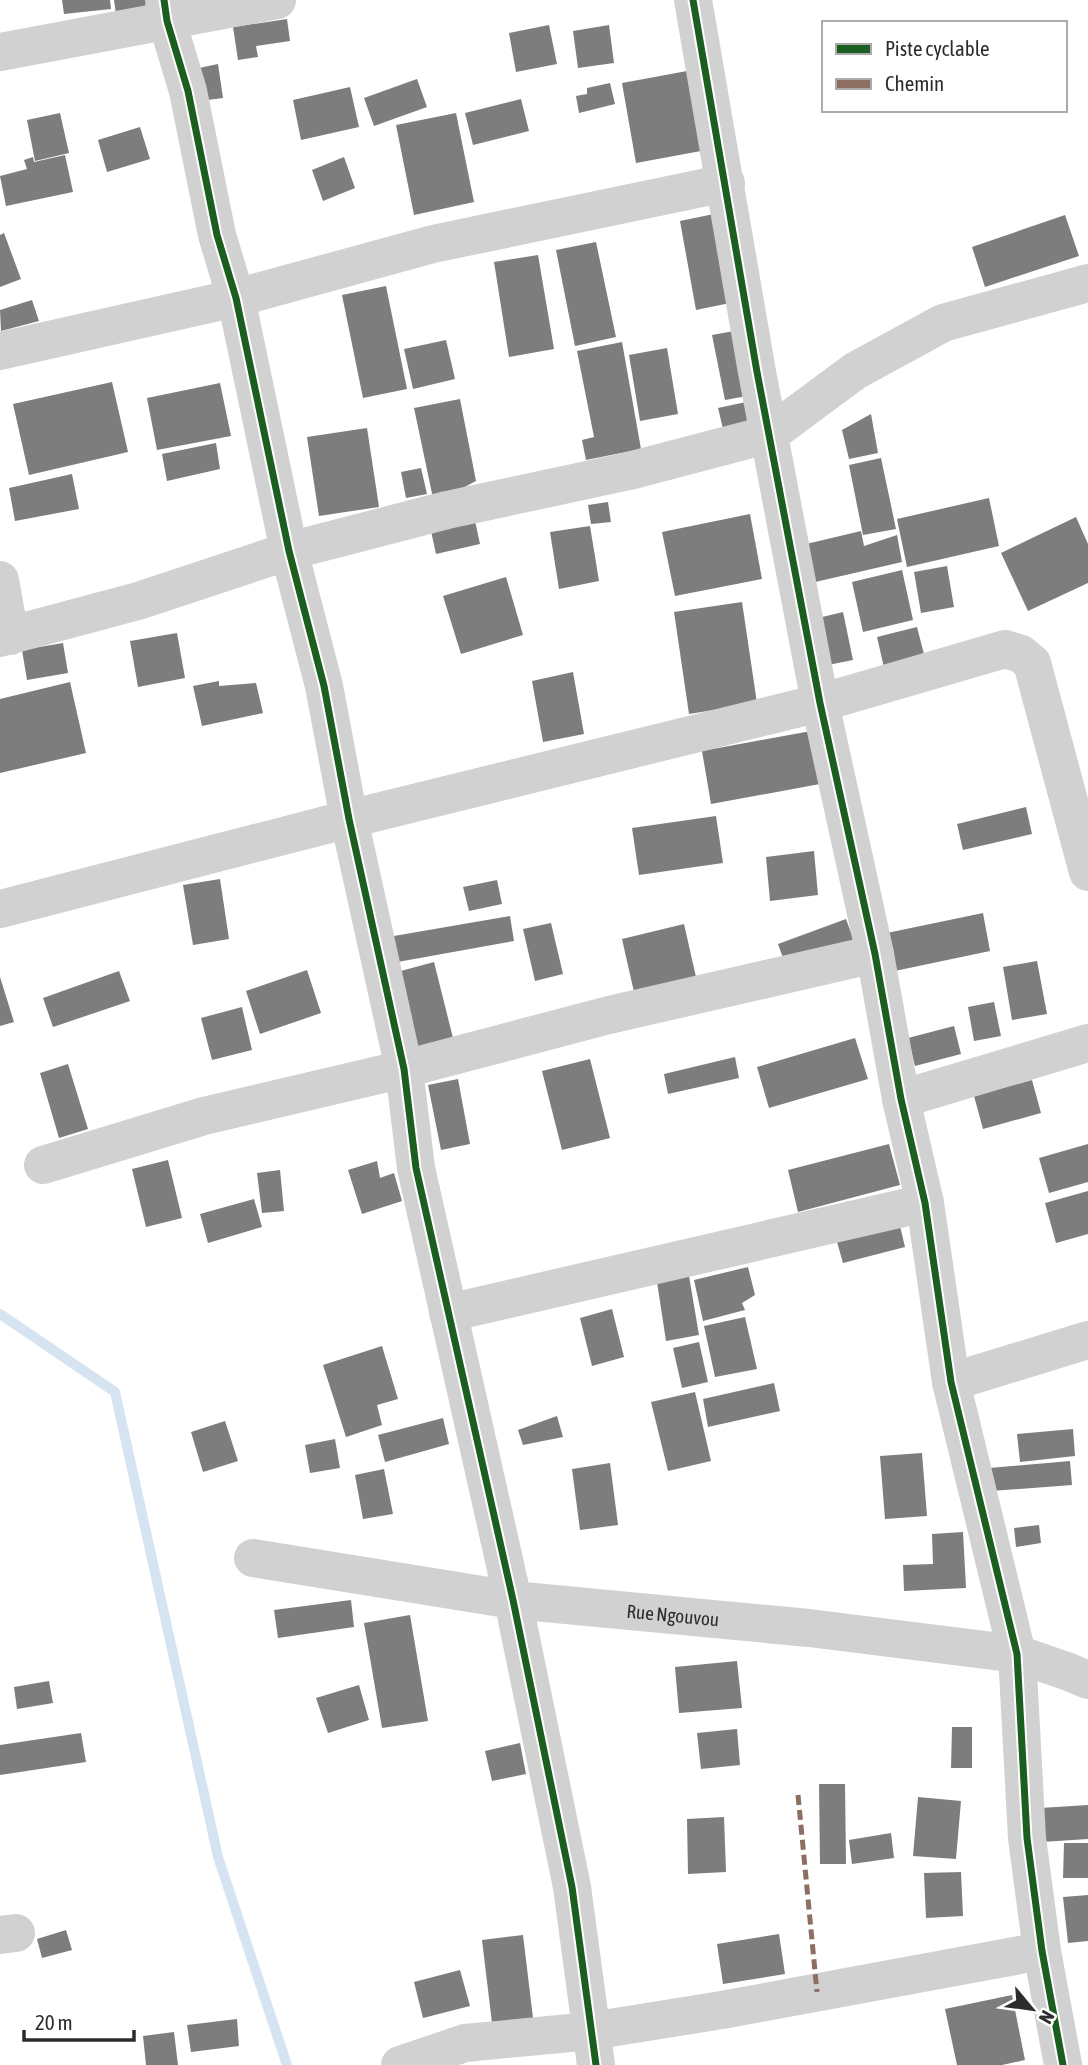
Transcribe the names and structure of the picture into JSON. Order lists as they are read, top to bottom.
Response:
{
  "streets": {
    "street": ["Rue Ngouvou"]
  },
  "legend": ["Piste cyclable", "Chemin"],
  "scale_bar": "20 m",
  "north": "bottom right"
}
